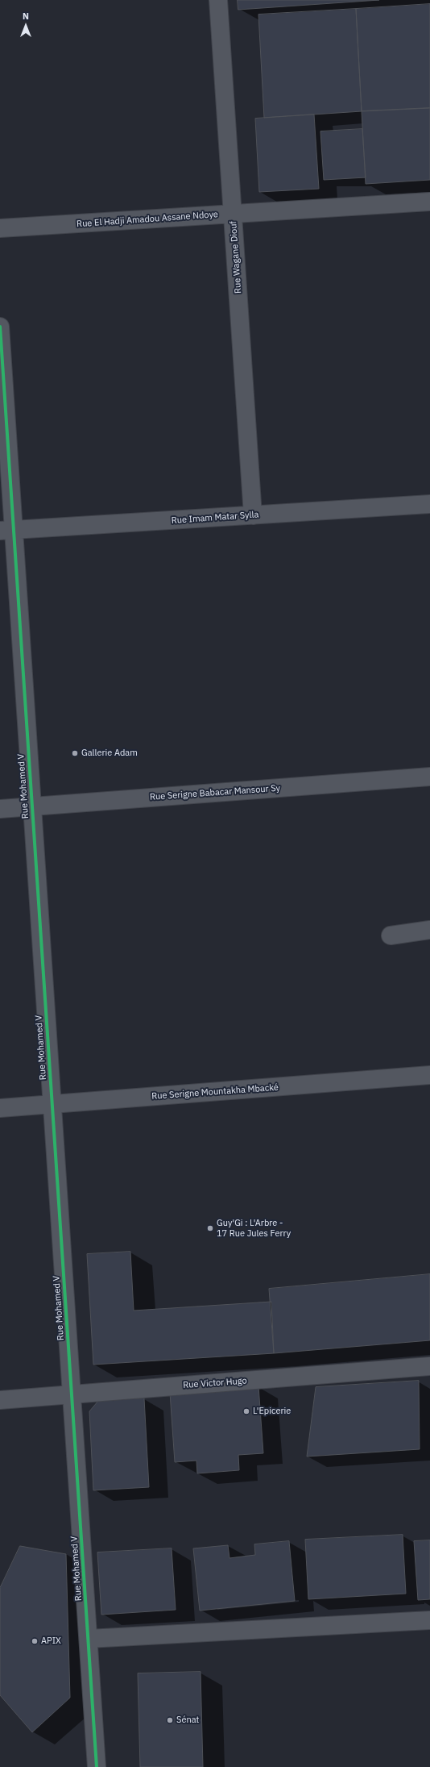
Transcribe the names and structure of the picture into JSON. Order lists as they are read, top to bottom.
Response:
{
  "streets": {
    "street": [
      "Rue El Hadji Amadou Assane Ndoye",
      "Rue Wagane Diouf",
      "Rue Imam Matar Sylla",
      "Rue Mohamed V",
      "Rue Serigne Babacar Mansour Sy",
      "Rue Serigne Mountakha Mbacké",
      "Rue Victor Hugo"
    ]
  },
  "crossings": [
    ["Rue El Hadji Amadou Assane Ndoye", "Rue Wagane Diouf"],
    ["Rue Wagane Diouf", "Rue Imam Matar Sylla"],
    ["Rue Imam Matar Sylla", "Rue Mohamed V"],
    ["Rue Mohamed V", "Rue Serigne Babacar Mansour Sy"],
    ["Rue Mohamed V", "Rue Serigne Mountakha Mbacké"],
    ["Rue Mohamed V", "Rue Victor Hugo"]
  ],
  "places": [
    "Gallerie Adam",
    "Guy'Gi : L'Arbre - 17 Rue Jules Ferry",
    "L'Epicerie",
    "APIX",
    "Sénat"
  ],
  "north": "top"
}
